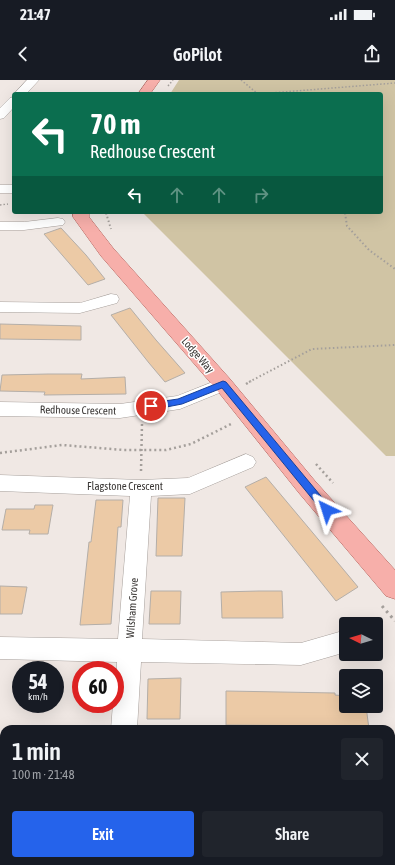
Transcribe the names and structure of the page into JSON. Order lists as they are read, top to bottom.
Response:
{
  "streets": {
    "main road": ["Lodge Way"],
    "street": ["Redhouse Crescent", "Flagstone Crescent", "Wilsham Grove"]
  },
  "crossings": [
    ["Lodge Way", "Redhouse Crescent"],
    ["Flagstone Crescent", "Wilsham Grove"]
  ],
  "north": "left",
  "page": {
    "status": "21:47",
    "header": "GoPilot",
    "turn": ["70 m", "Redhouse Crescent"],
    "speed": "54 km/h",
    "limit": "60",
    "heading": ["1 min", "100 m · 21:48"],
    "buttons": ["Exit", "Share"]
  }
}
